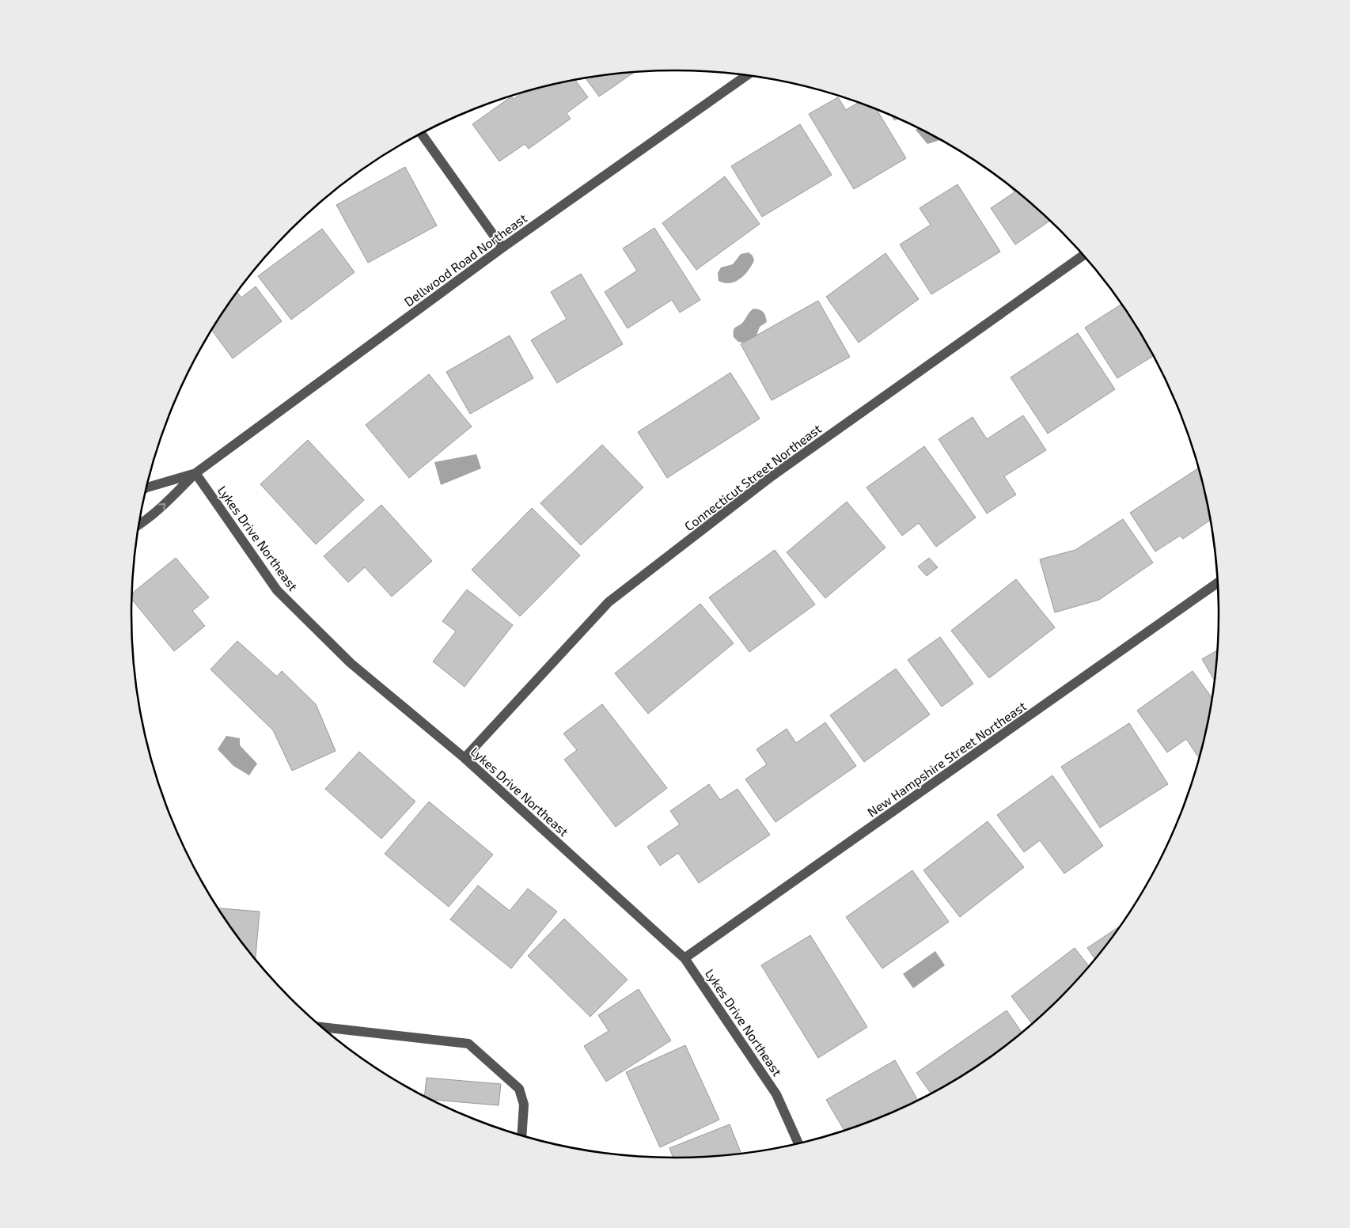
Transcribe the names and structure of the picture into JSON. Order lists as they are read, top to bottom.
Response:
{
  "streets": {
    "street": [
      "Dellwood Road Northeast",
      "Connecticut Street Northeast",
      "Lykes Drive Northeast",
      "New Hampshire Street Northeast"
    ]
  },
  "crossings": [
    ["Dellwood Road Northeast", "Lykes Drive Northeast"],
    ["Connecticut Street Northeast", "Lykes Drive Northeast"],
    ["Lykes Drive Northeast", "New Hampshire Street Northeast"]
  ]
}
